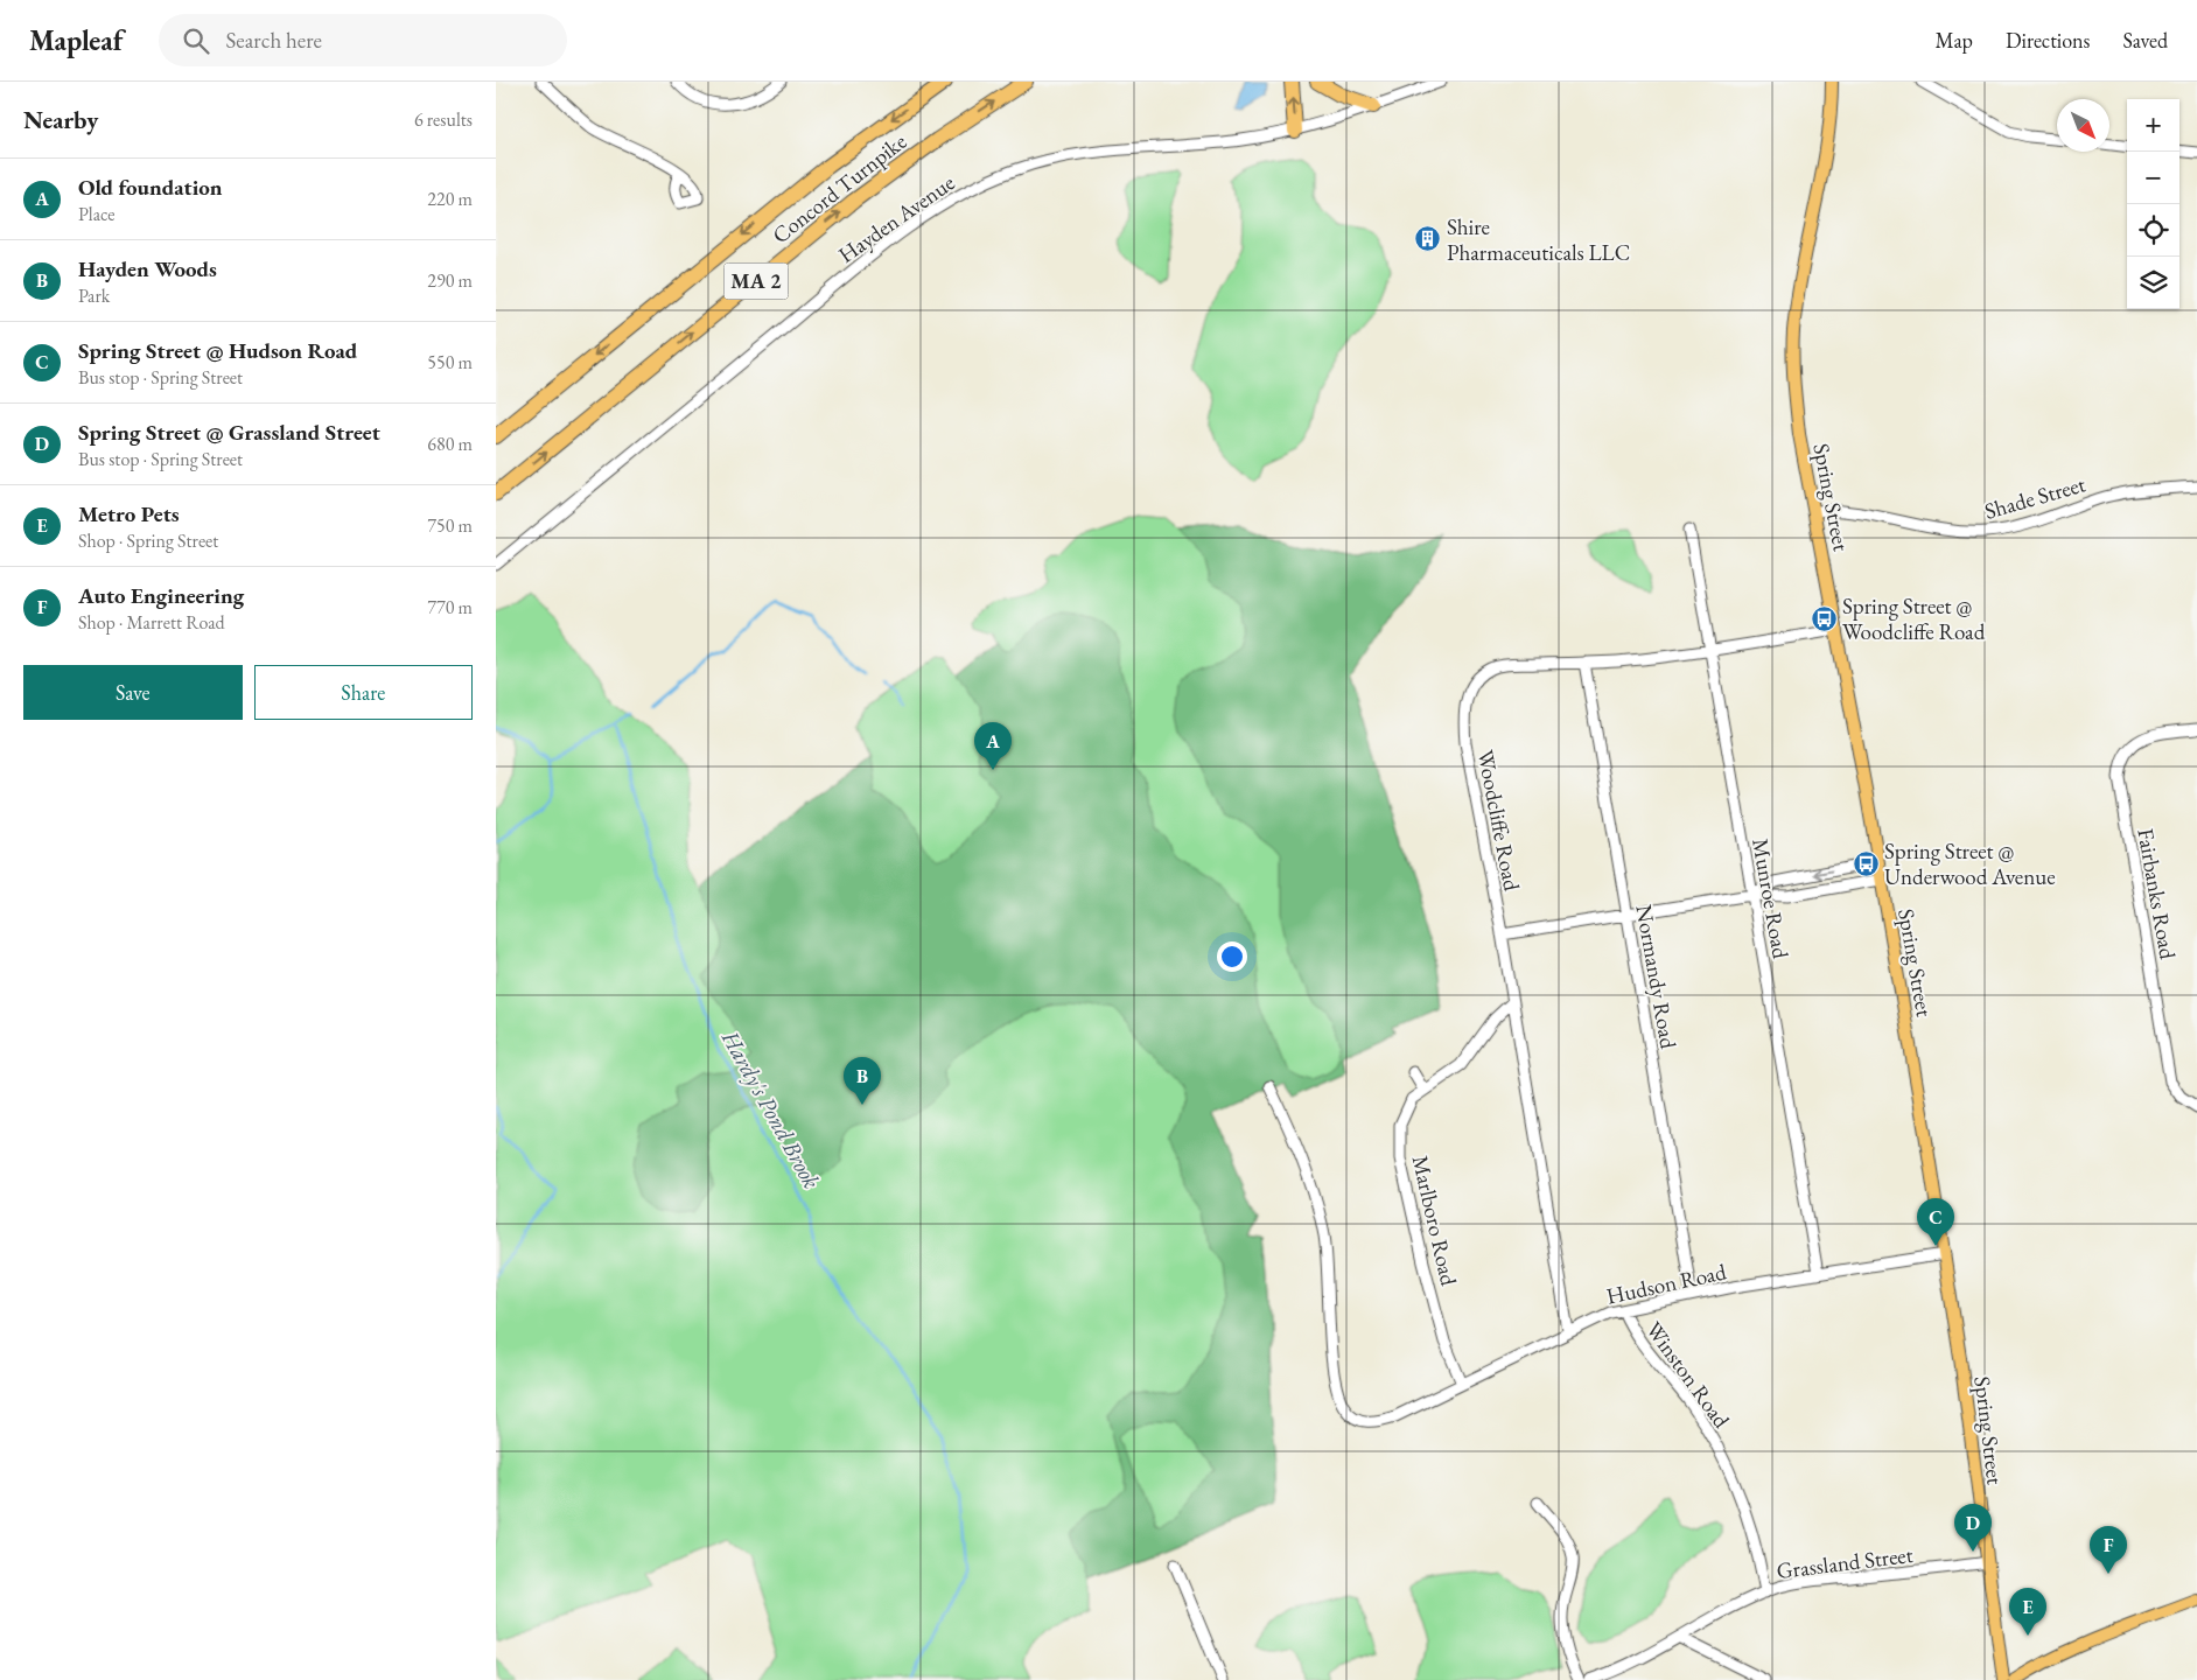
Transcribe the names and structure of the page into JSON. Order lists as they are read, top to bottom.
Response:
{
  "streets": {
    "highway": ["Concord Turnpike", "MA 2"],
    "main road": ["Spring Street"],
    "street": [
      "Hayden Avenue",
      "Shade Street",
      "Woodcliffe Road",
      "Fairbanks Road",
      "Munroe Road",
      "Normandy Road",
      "Marlboro Road",
      "Hudson Road",
      "Winston Road",
      "Grassland Street"
    ]
  },
  "crossings": [
    ["Spring Street", "Shade Street"],
    ["Spring Street", "Woodcliffe Road"],
    ["Spring Street", "Hudson Road"],
    ["Spring Street", "Grassland Street"],
    ["Woodcliffe Road", "Munroe Road"],
    ["Woodcliffe Road", "Normandy Road"],
    ["Woodcliffe Road", "Marlboro Road"],
    ["Woodcliffe Road", "Hudson Road"],
    ["Munroe Road", "Hudson Road"],
    ["Normandy Road", "Hudson Road"],
    ["Marlboro Road", "Hudson Road"],
    ["Hudson Road", "Winston Road"],
    ["Winston Road", "Grassland Street"]
  ],
  "water": ["Hardy's Pond Brook"],
  "places": {
    "building": ["Shire Pharmaceuticals LLC"],
    "bus stop": ["Spring Street @ Woodcliffe Road", "Spring Street @ Underwood Avenue"]
  },
  "north": "bottom right",
  "page": {
    "header": "Mapleaf",
    "search": "Search here",
    "nav": ["Map", "Directions", "Saved"],
    "heading": ["Nearby", "6 results"],
    "map_buttons": ["+", "−"],
    "list": [
      {
        "mark": "A",
        "name": "Old foundation",
        "note": "Place",
        "value": "220 m"
      },
      {
        "mark": "B",
        "name": "Hayden Woods",
        "note": "Park",
        "value": "290 m"
      },
      {
        "mark": "C",
        "name": "Spring Street @ Hudson Road",
        "note": "Bus stop · Spring Street",
        "value": "550 m"
      },
      {
        "mark": "D",
        "name": "Spring Street @ Grassland Street",
        "note": "Bus stop · Spring Street",
        "value": "680 m"
      },
      {
        "mark": "E",
        "name": "Metro Pets",
        "note": "Shop · Spring Street",
        "value": "750 m"
      },
      {
        "mark": "F",
        "name": "Auto Engineering",
        "note": "Shop · Marrett Road",
        "value": "770 m"
      }
    ],
    "buttons": ["Save", "Share"],
    "pins": [
      "A",
      "B",
      "C",
      "D",
      "F",
      "E"
    ]
  }
}
